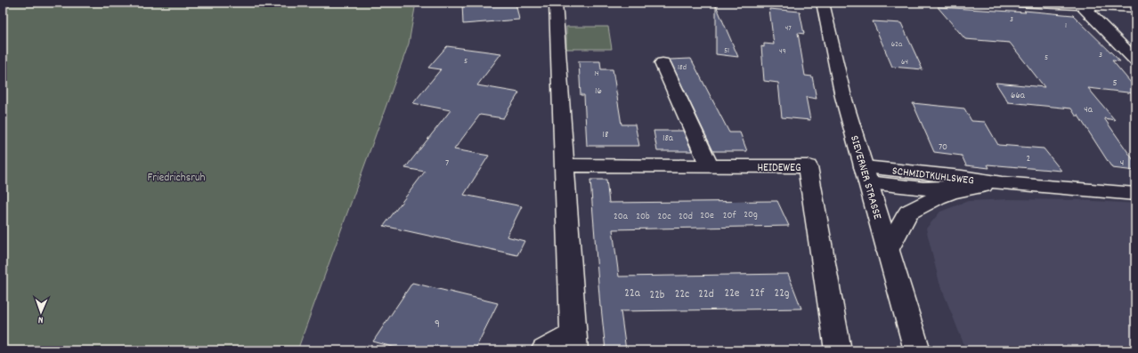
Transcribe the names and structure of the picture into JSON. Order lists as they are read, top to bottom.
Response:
{
  "streets": {
    "street": ["HEIDEWEG", "SCHMIDTKUHLSWEG", "SIEVERNER STRASSE"]
  },
  "crossings": [
    ["SCHMIDTKUHLSWEG", "SIEVERNER STRASSE"]
  ],
  "parks": ["Friedrichsruh"],
  "house_numbers": [
    "3",
    "1",
    "47",
    "62a",
    "51",
    "49",
    "3",
    "5",
    "5",
    "64",
    "18d",
    "14",
    "5",
    "16",
    "66a",
    "4a",
    "18",
    "18a",
    "70",
    "2",
    "7",
    "4",
    "20g",
    "20e",
    "20f",
    "20a",
    "20b",
    "20c",
    "20d",
    "22a",
    "22e",
    "22f",
    "22g",
    "22c",
    "22d",
    "22b",
    "9"
  ],
  "north": "bottom"
}
